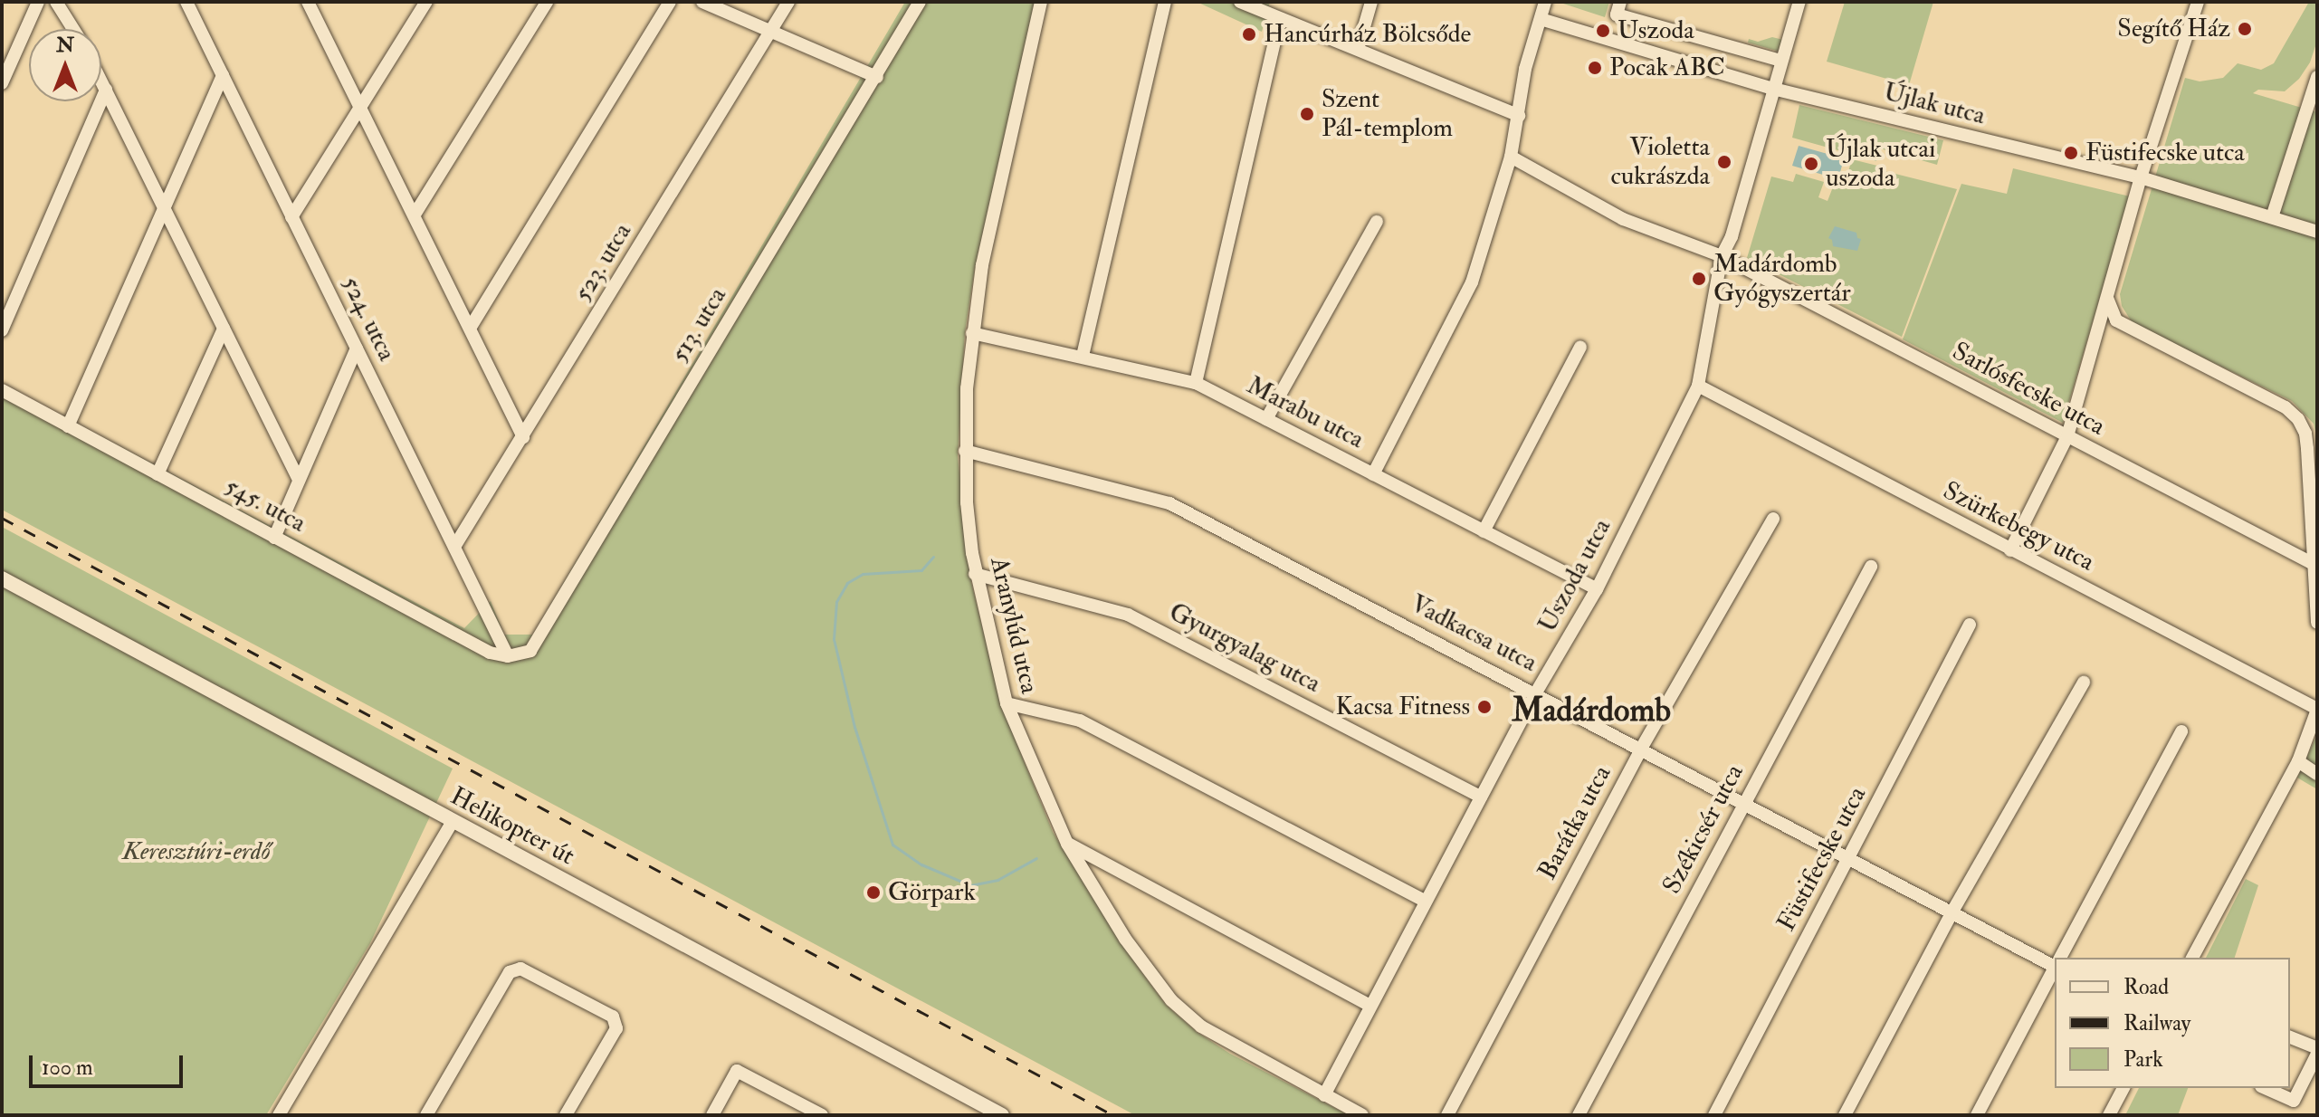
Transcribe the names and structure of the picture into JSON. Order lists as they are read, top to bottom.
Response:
{
  "streets": {
    "street": [
      "Újlak utca",
      "523. utca",
      "524. utca",
      "513. utca",
      "Sarlósfecske utca",
      "Marabu utca",
      "545. utca",
      "Szürkebegy utca",
      "Uszoda utca",
      "Aranylúd utca",
      "Vadkacsa utca",
      "Gyurgyalag utca",
      "Barátka utca",
      "Helikopter út",
      "Székicsér utca",
      "Füstifecske utca"
    ]
  },
  "crossings": [
    ["Újlak utca", "Uszoda utca"],
    ["523. utca", "524. utca"],
    ["524. utca", "513. utca"],
    ["524. utca", "545. utca"],
    ["513. utca", "545. utca"],
    ["Sarlósfecske utca", "Uszoda utca"],
    ["Marabu utca", "Uszoda utca"],
    ["Marabu utca", "Aranylúd utca"],
    ["Szürkebegy utca", "Uszoda utca"],
    ["Uszoda utca", "Aranylúd utca"],
    ["Uszoda utca", "Vadkacsa utca"],
    ["Uszoda utca", "Gyurgyalag utca"],
    ["Aranylúd utca", "Vadkacsa utca"],
    ["Aranylúd utca", "Gyurgyalag utca"],
    ["Vadkacsa utca", "Barátka utca"],
    ["Vadkacsa utca", "Székicsér utca"],
    ["Vadkacsa utca", "Füstifecske utca"]
  ],
  "districts": ["Madárdomb"],
  "parks": ["Keresztúri-erdő"],
  "places": [
    "Segítő Ház",
    "Uszoda",
    "Hancúrház Bölcsőde",
    "Pocak ABC",
    "Szent Pál-templom",
    "Füstifecske utca",
    "Violetta cukrászda",
    "Újlak utcai uszoda",
    "Madárdomb Gyógyszertár",
    "Kacsa Fitness",
    "Görpark"
  ],
  "legend": ["Road", "Railway", "Park"],
  "scale_bar": "100 m",
  "north": "top"
}
